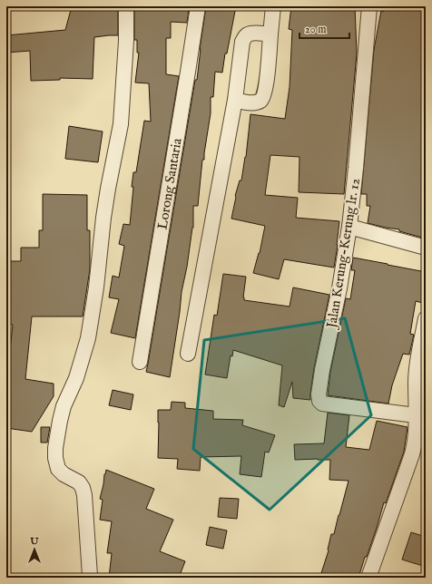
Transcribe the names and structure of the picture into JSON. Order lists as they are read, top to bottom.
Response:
{
  "streets": {
    "street": ["Lorong Santaria", "Jalan Kerung-Kerung lr. 12"]
  },
  "scale_bar": "20 m",
  "north": "top"
}
